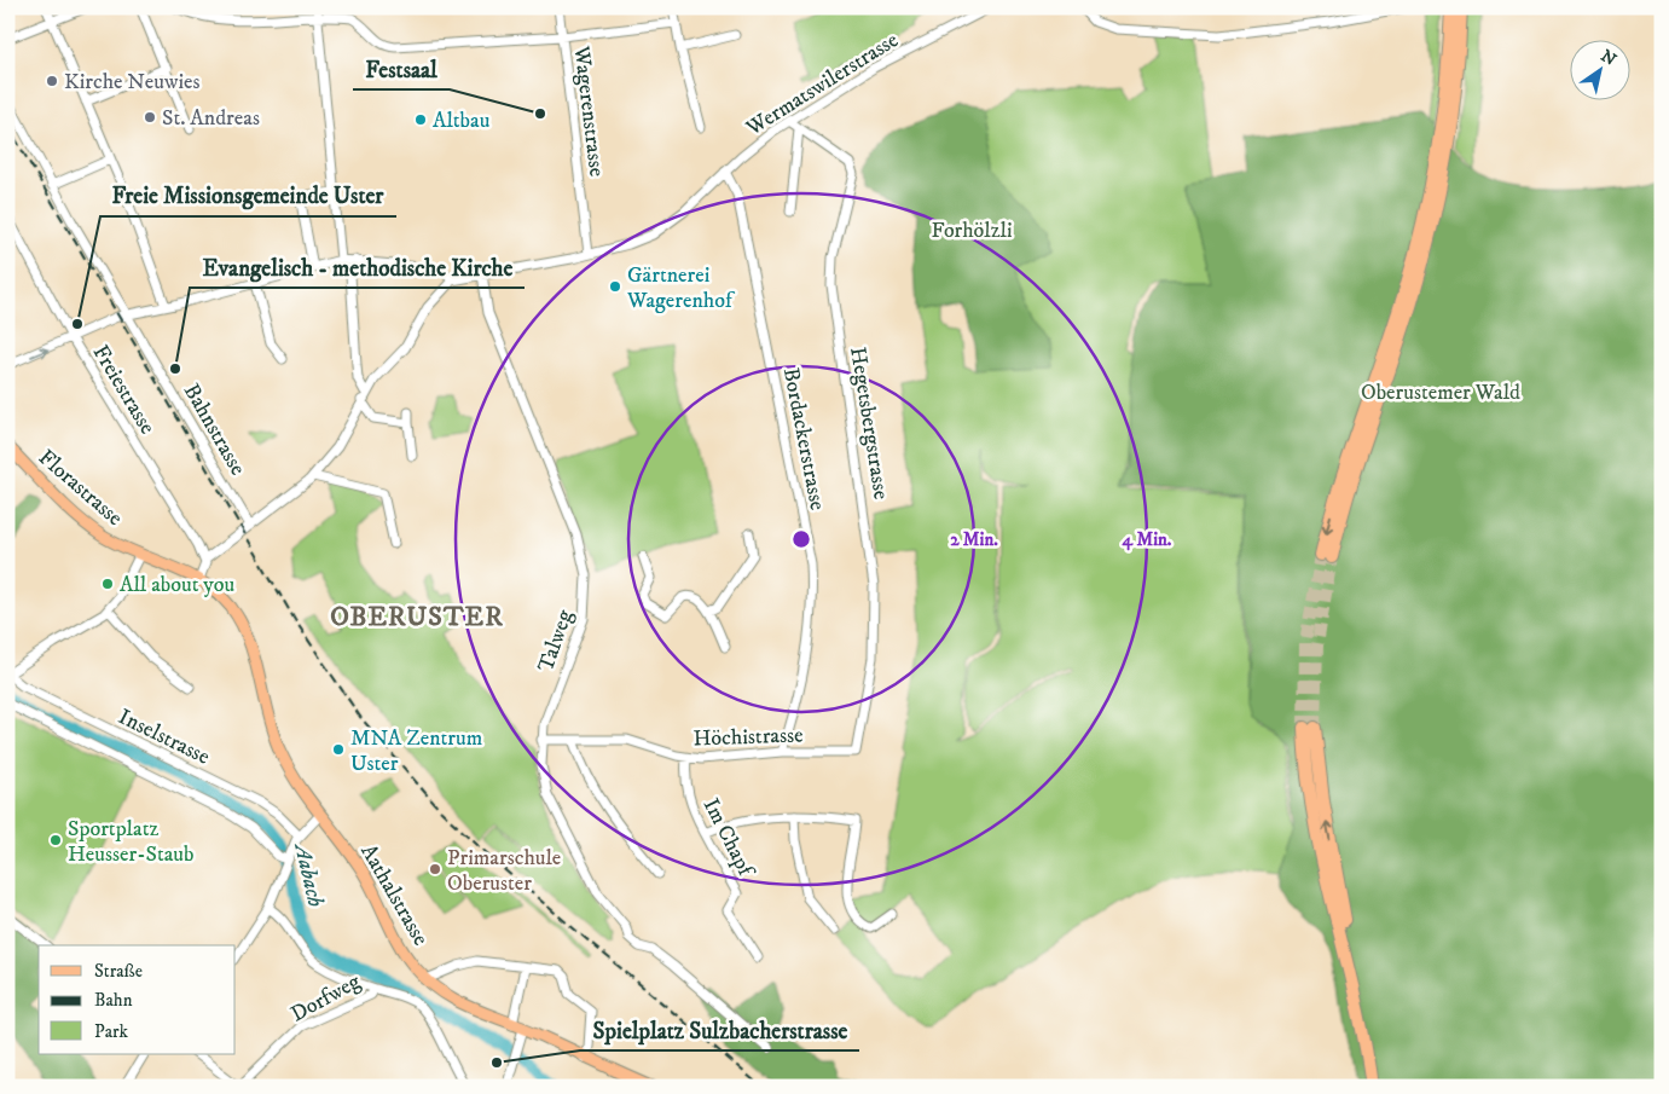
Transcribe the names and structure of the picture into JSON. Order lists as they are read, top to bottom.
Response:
{
  "streets": {
    "main road": ["Florastrasse", "Aathalstrasse"],
    "street": [
      "Wermatswilerstrasse",
      "Wagerenstrasse",
      "Freiestrasse",
      "Hegetsbergstrasse",
      "Bahnstrasse",
      "Bordackerstrasse",
      "Talweg",
      "Inselstrasse",
      "Höchistrasse",
      "Im Chapf",
      "Dorfweg"
    ]
  },
  "crossings": [
    ["Wermatswilerstrasse", "Wagerenstrasse"],
    ["Wermatswilerstrasse", "Hegetsbergstrasse"],
    ["Wermatswilerstrasse", "Bordackerstrasse"],
    ["Wermatswilerstrasse", "Talweg"],
    ["Hegetsbergstrasse", "Höchistrasse"],
    ["Bordackerstrasse", "Höchistrasse"],
    ["Florastrasse", "Aathalstrasse"],
    ["Talweg", "Höchistrasse"],
    ["Höchistrasse", "Im Chapf"]
  ],
  "districts": ["OBERUSTER"],
  "water": ["Aabach"],
  "parks": ["Forhölzli", "Oberustemer Wald"],
  "places": [
    "Kirche Neuwies",
    "Festsaal",
    "St. Andreas",
    "Altbau",
    "Gärtnerei Wagerenhof",
    "Freie Missionsgemeinde Uster",
    "Evangelisch - methodische Kirche",
    "All about you",
    "MNA Zentrum Uster",
    "Sportplatz Heusser-Staub",
    "Primarschule Oberuster",
    "Spielplatz Sulzbacherstrasse"
  ],
  "legend": ["Straße", "Bahn", "Park"],
  "north": "top right",
  "rings": ["2 Min.", "4 Min."]
}
